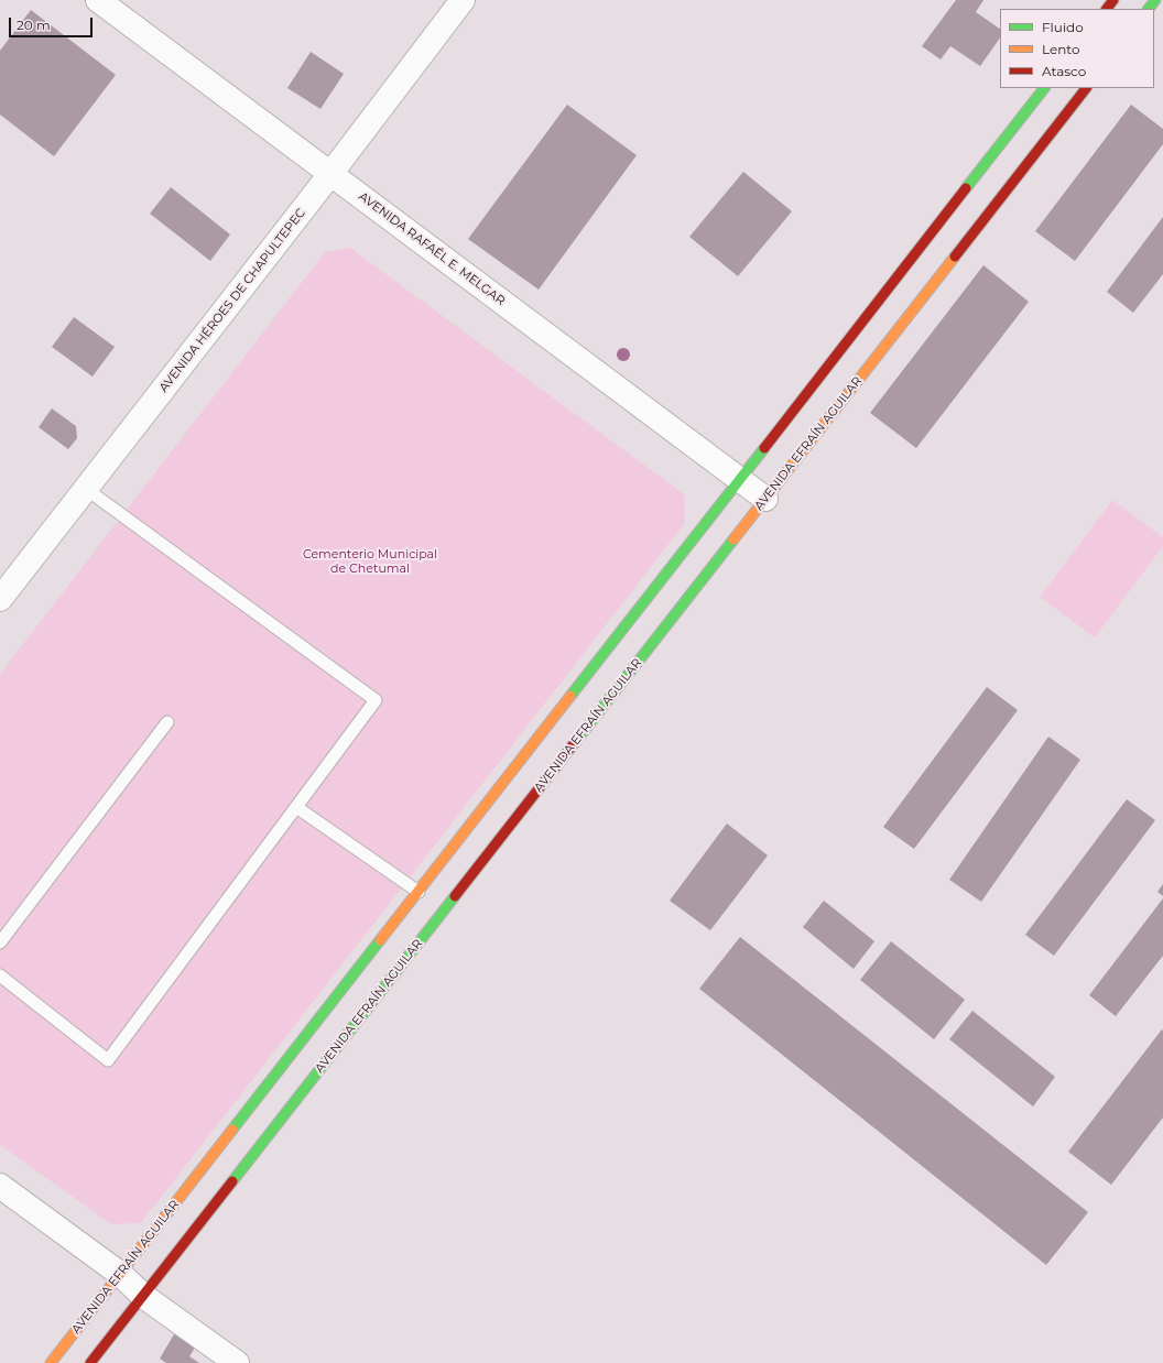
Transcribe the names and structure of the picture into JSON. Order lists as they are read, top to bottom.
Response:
{
  "streets": {
    "main road": ["AVENIDA EFRAÍN AGUILAR"],
    "street": ["AVENIDA RAFAÉL E. MELGAR", "AVENIDA HÉROES DE CHAPULTEPEC"]
  },
  "crossings": [
    ["AVENIDA RAFAÉL E. MELGAR", "AVENIDA HÉROES DE CHAPULTEPEC"],
    ["AVENIDA RAFAÉL E. MELGAR", "AVENIDA EFRAÍN AGUILAR"]
  ],
  "parks": ["Cementerio Municipal de Chetumal"],
  "legend": ["Fluido", "Lento", "Atasco"],
  "scale_bar": "20 m"
}
